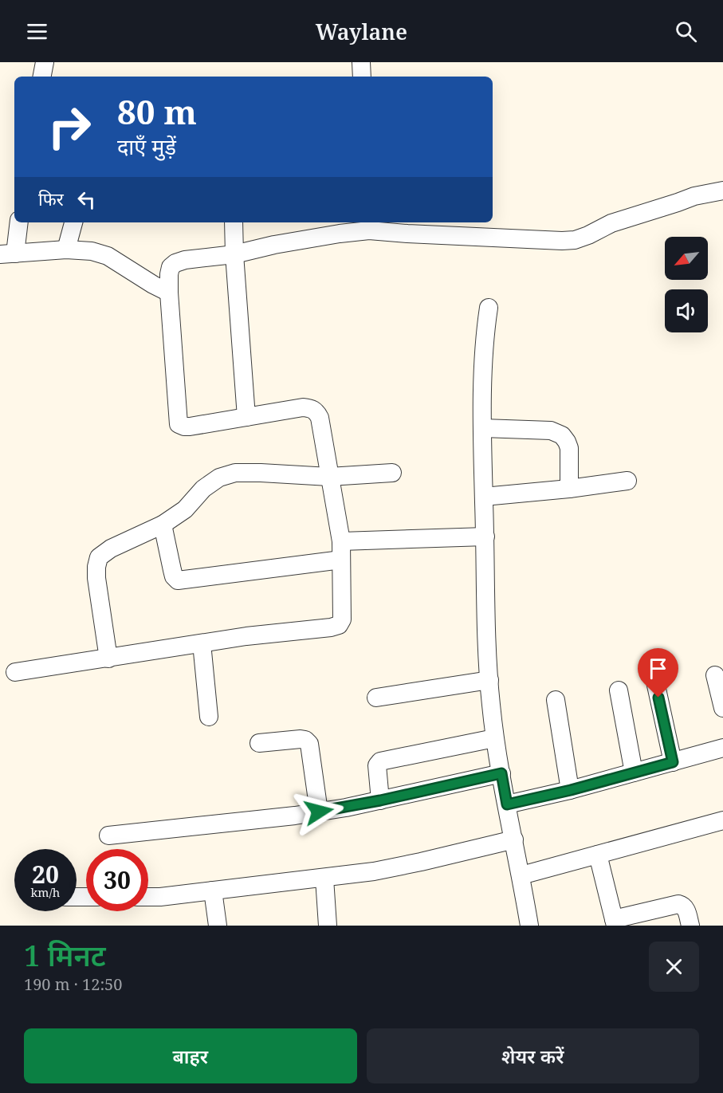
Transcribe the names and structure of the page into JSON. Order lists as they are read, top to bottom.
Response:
{
  "north": "bottom left",
  "page": {
    "header": "Waylane",
    "turn": ["80 m", "दाएँ मुड़ें"],
    "then": "फिर",
    "speed": "20 km/h",
    "limit": "30",
    "heading": ["1 मिनट", "190 m · 12:50"],
    "buttons": ["बाहर", "शेयर करें"]
  }
}
